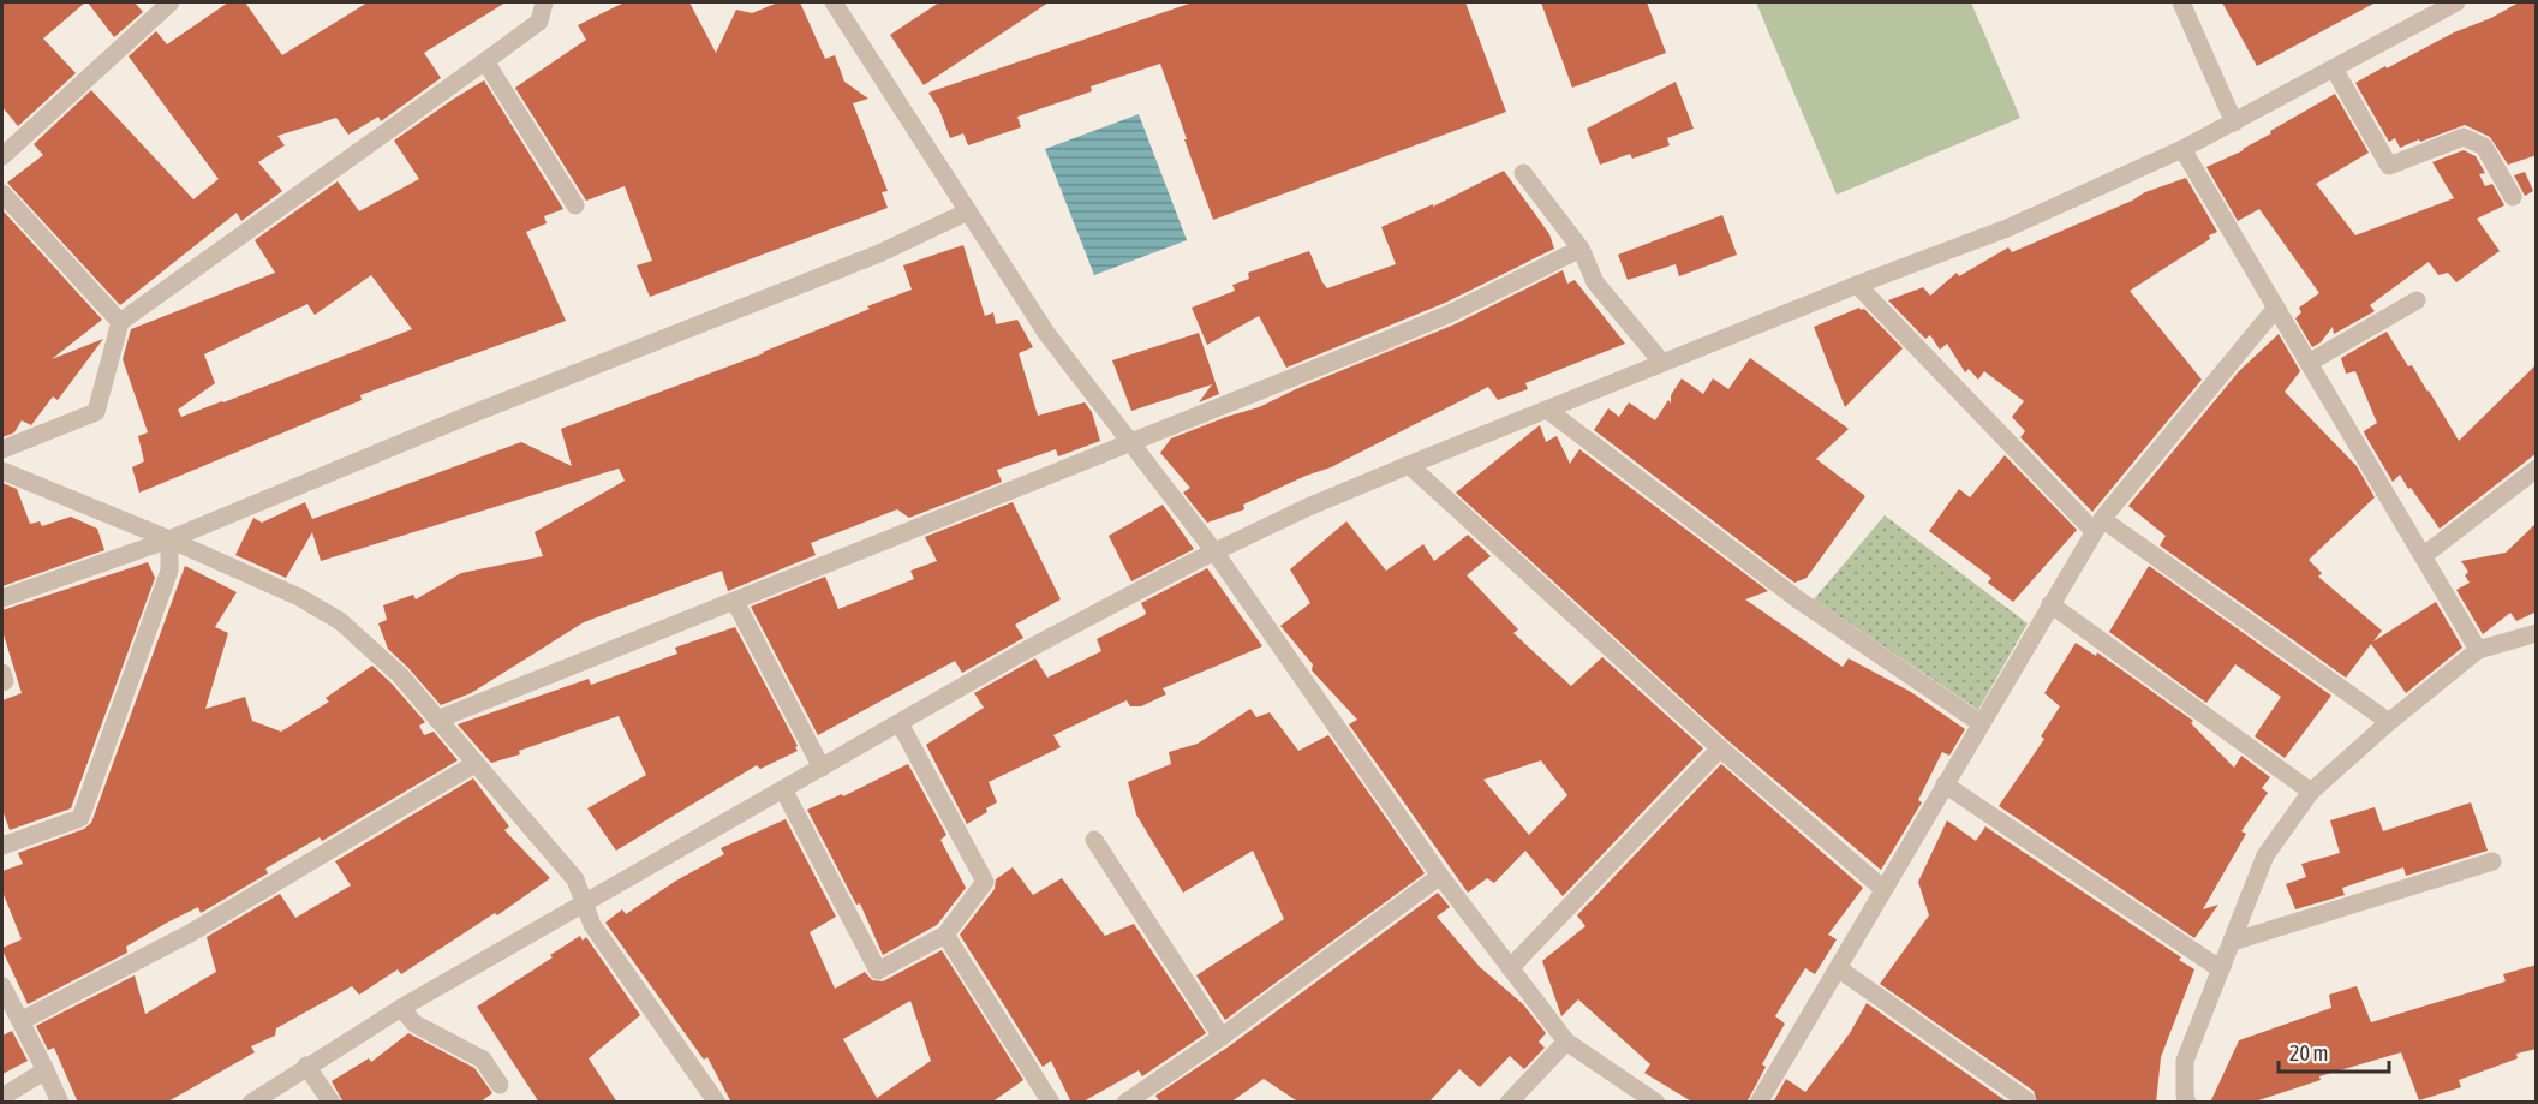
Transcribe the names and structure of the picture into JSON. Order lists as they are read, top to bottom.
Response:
{
  "scale_bar": "20 m"
}
